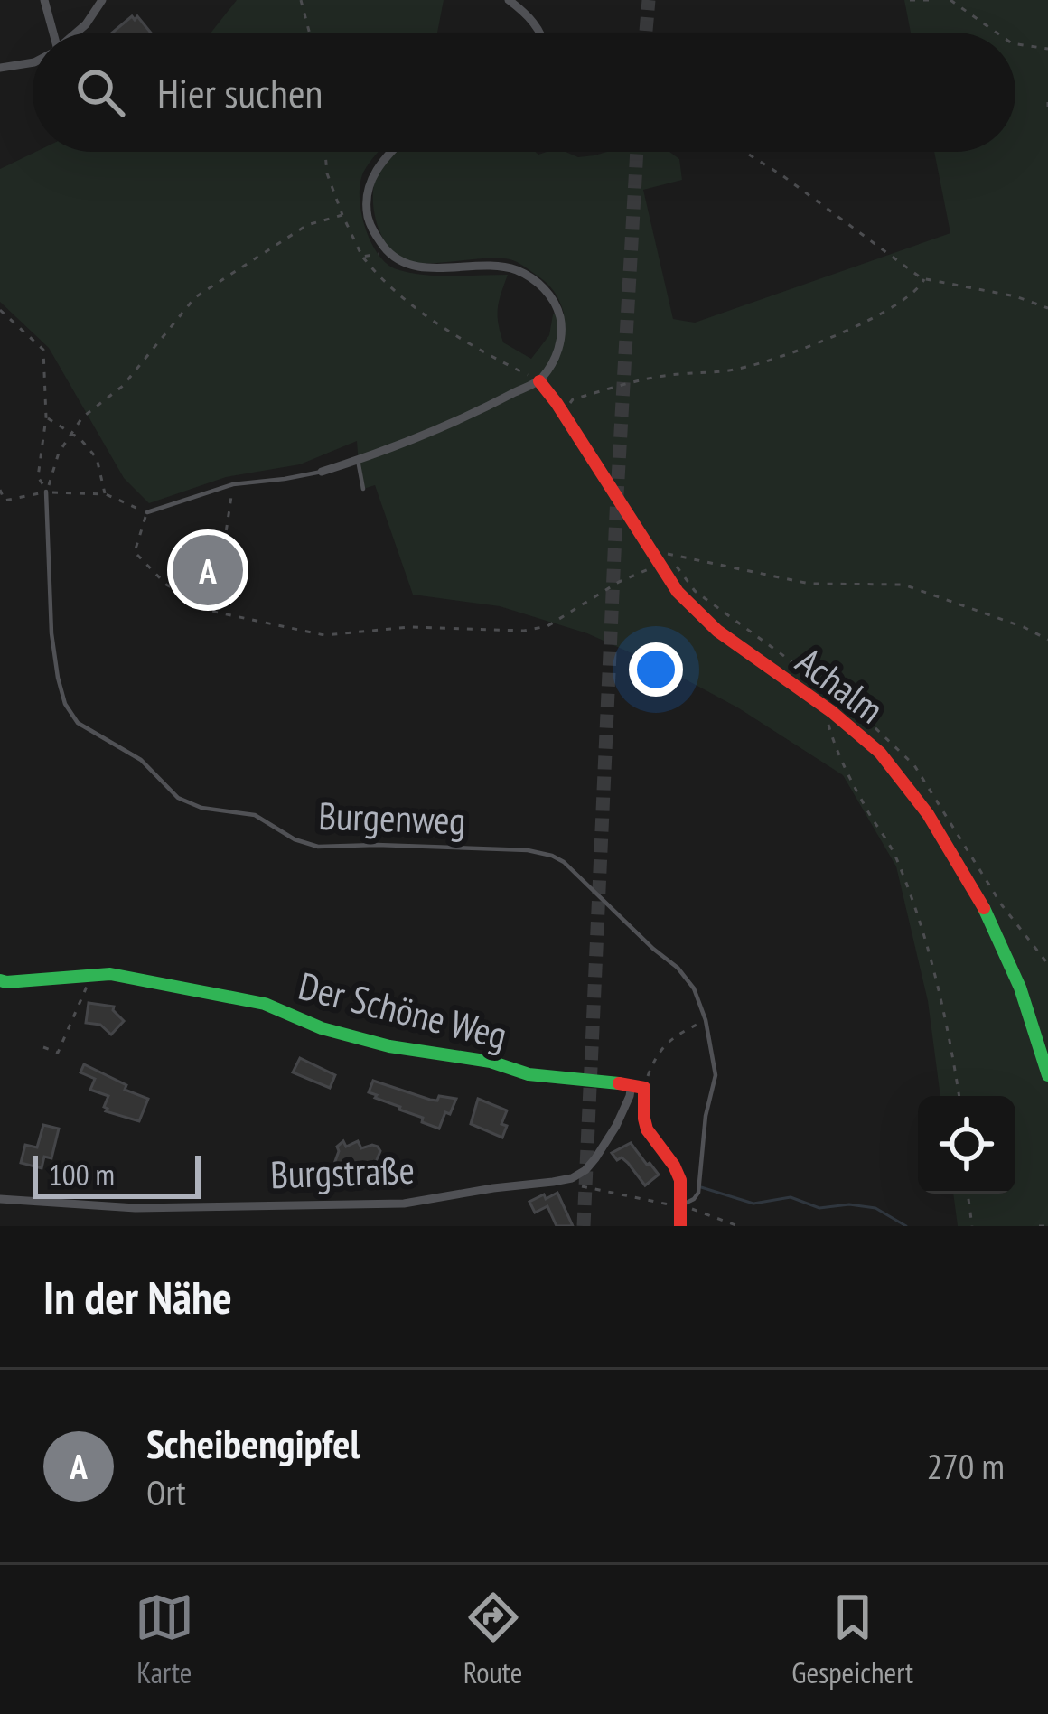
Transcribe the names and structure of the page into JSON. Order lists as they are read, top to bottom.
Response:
{
  "streets": {
    "street": ["Achalm", "Der Schöne Weg", "Burgstraße"],
    "lane": ["Burgenweg"]
  },
  "scale_bar": "100 m",
  "page": {
    "search": "Hier suchen",
    "pins": "A",
    "scale": "100 m",
    "heading": "In der Nähe",
    "list": [
      {
        "mark": "A",
        "name": "Scheibengipfel",
        "note": "Ort",
        "value": "270 m"
      }
    ],
    "nav": ["Karte", "Route", "Gespeichert"]
  }
}
